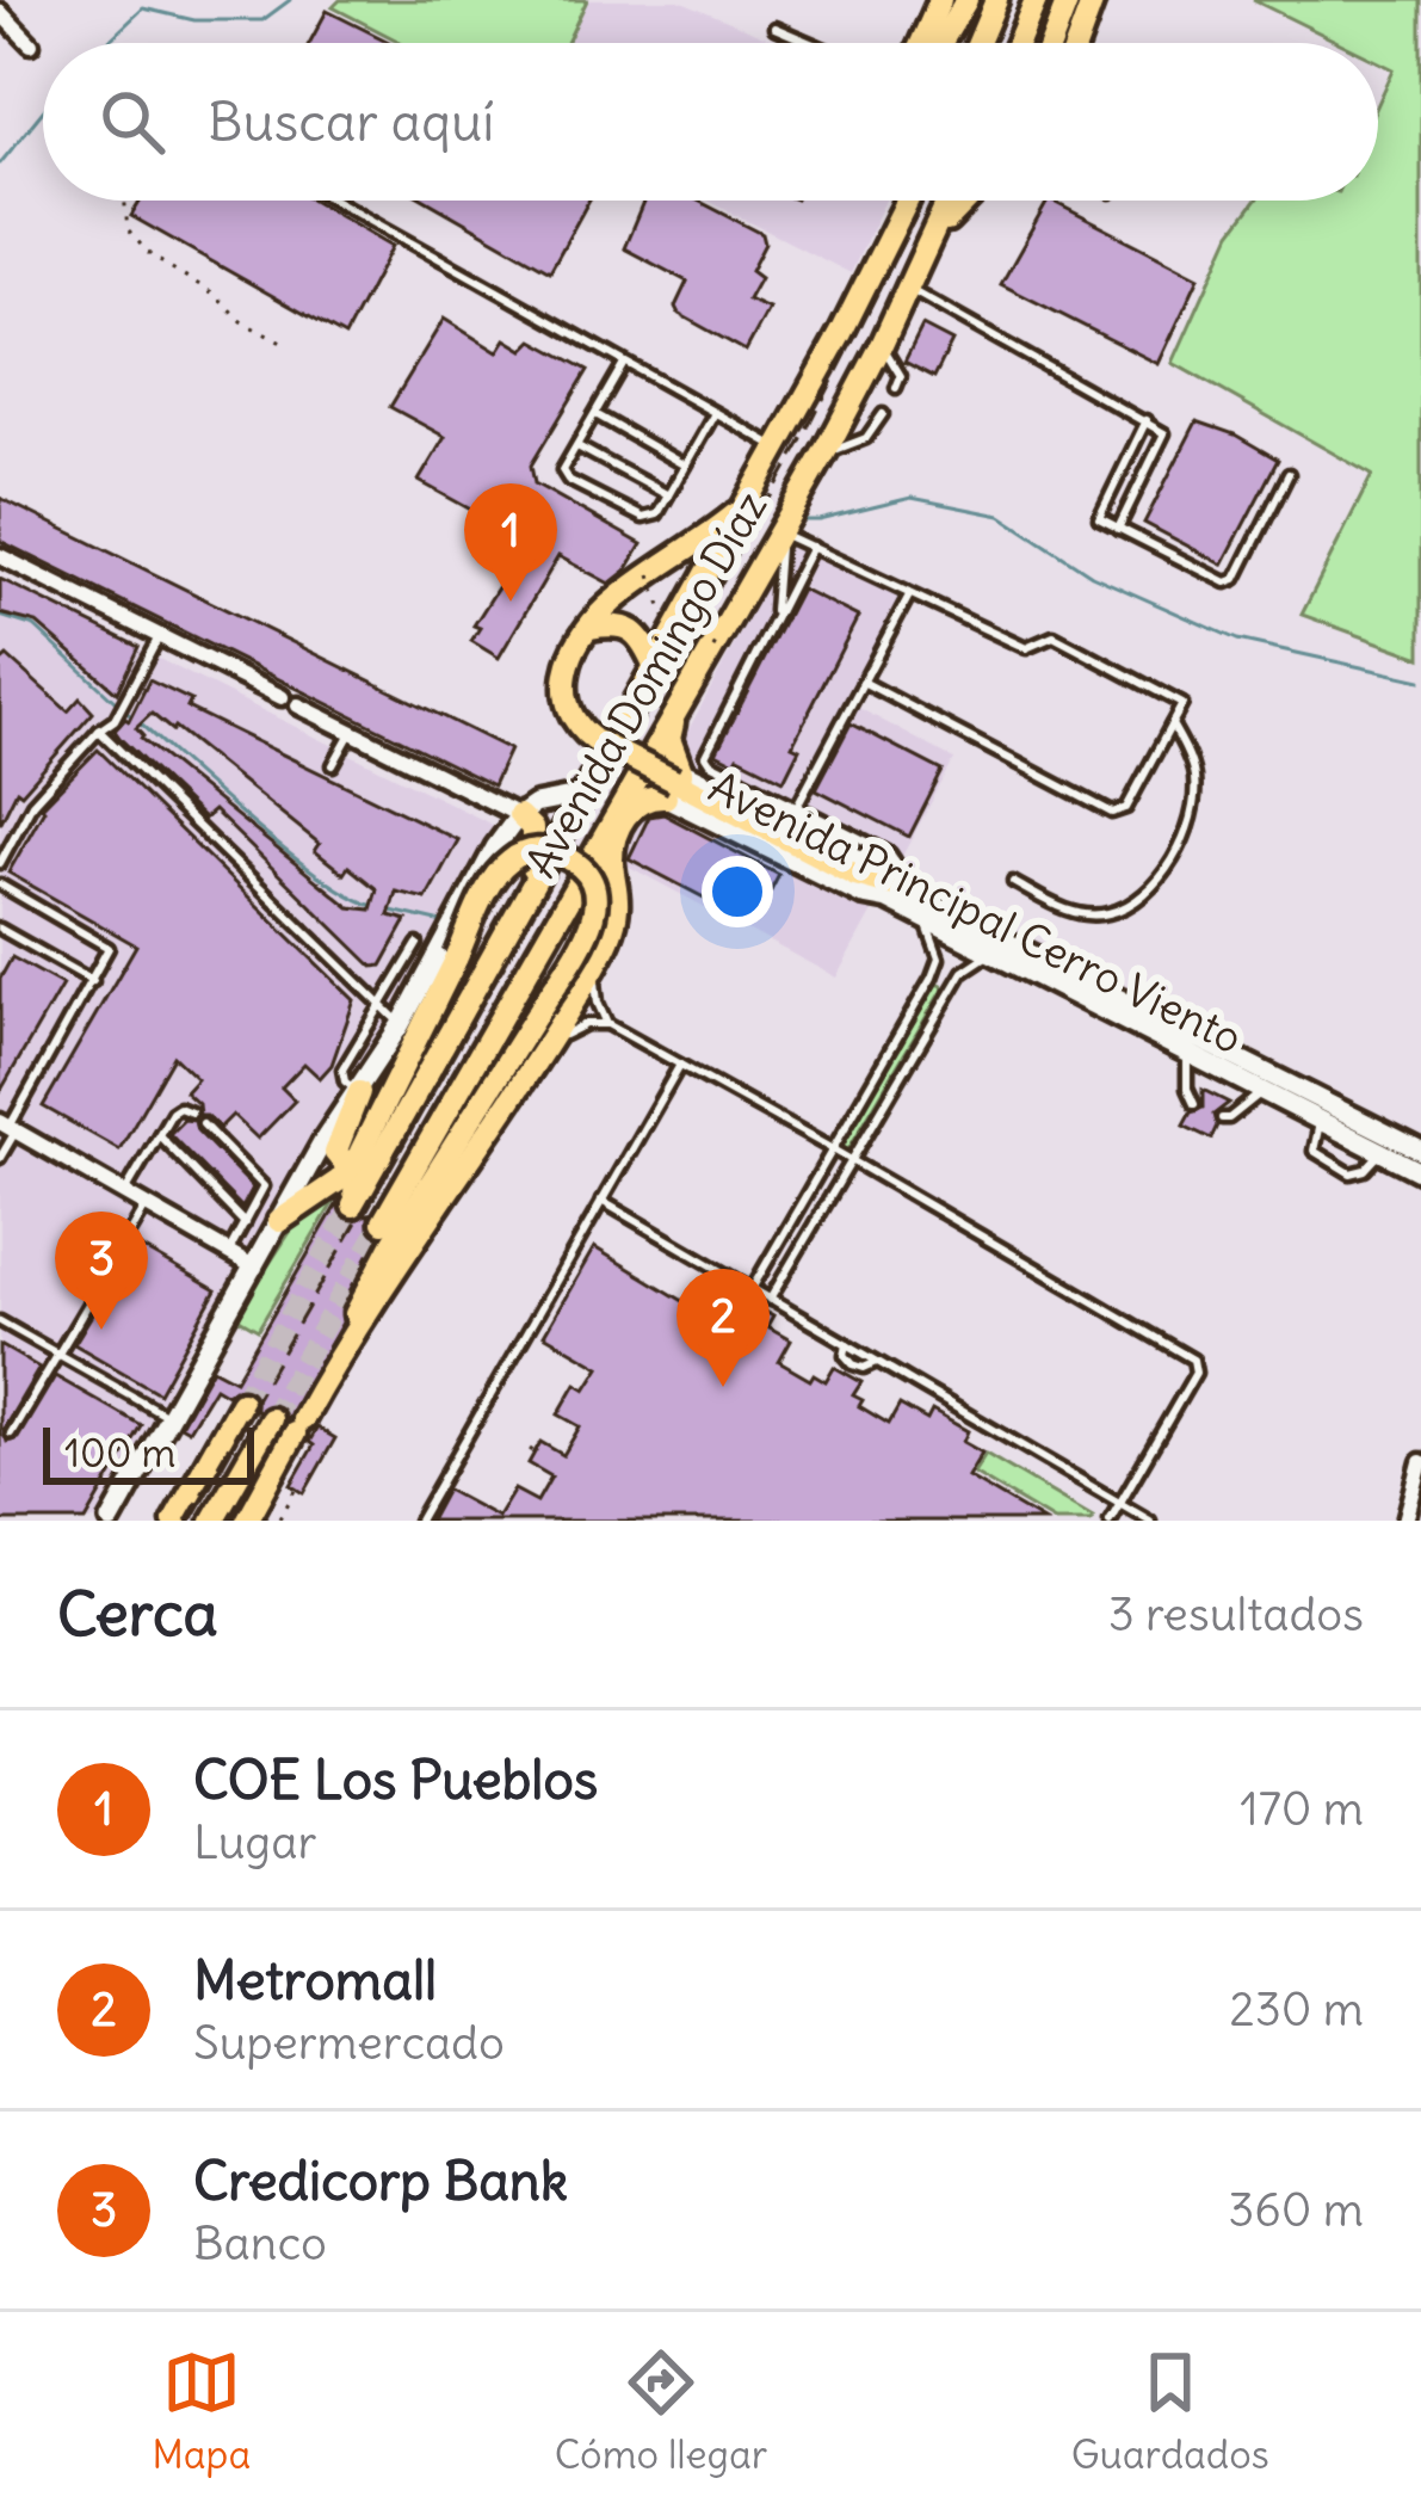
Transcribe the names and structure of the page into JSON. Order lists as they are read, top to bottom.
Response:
{
  "streets": {
    "main road": ["Avenida Domingo Díaz"],
    "street": ["Avenida Principal Cerro Viento"]
  },
  "scale_bar": "100 m",
  "page": {
    "search": "Buscar aquí",
    "pins": ["1", "3", "2"],
    "scale": "100 m",
    "heading": ["Cerca", "3 resultados"],
    "list": [
      {
        "mark": "1",
        "name": "COE Los Pueblos",
        "note": "Lugar",
        "value": "170 m"
      },
      {
        "mark": "2",
        "name": "Metromall",
        "note": "Supermercado",
        "value": "230 m"
      },
      {
        "mark": "3",
        "name": "Credicorp Bank",
        "note": "Banco",
        "value": "360 m"
      }
    ],
    "nav": ["Mapa", "Cómo llegar", "Guardados"]
  }
}
